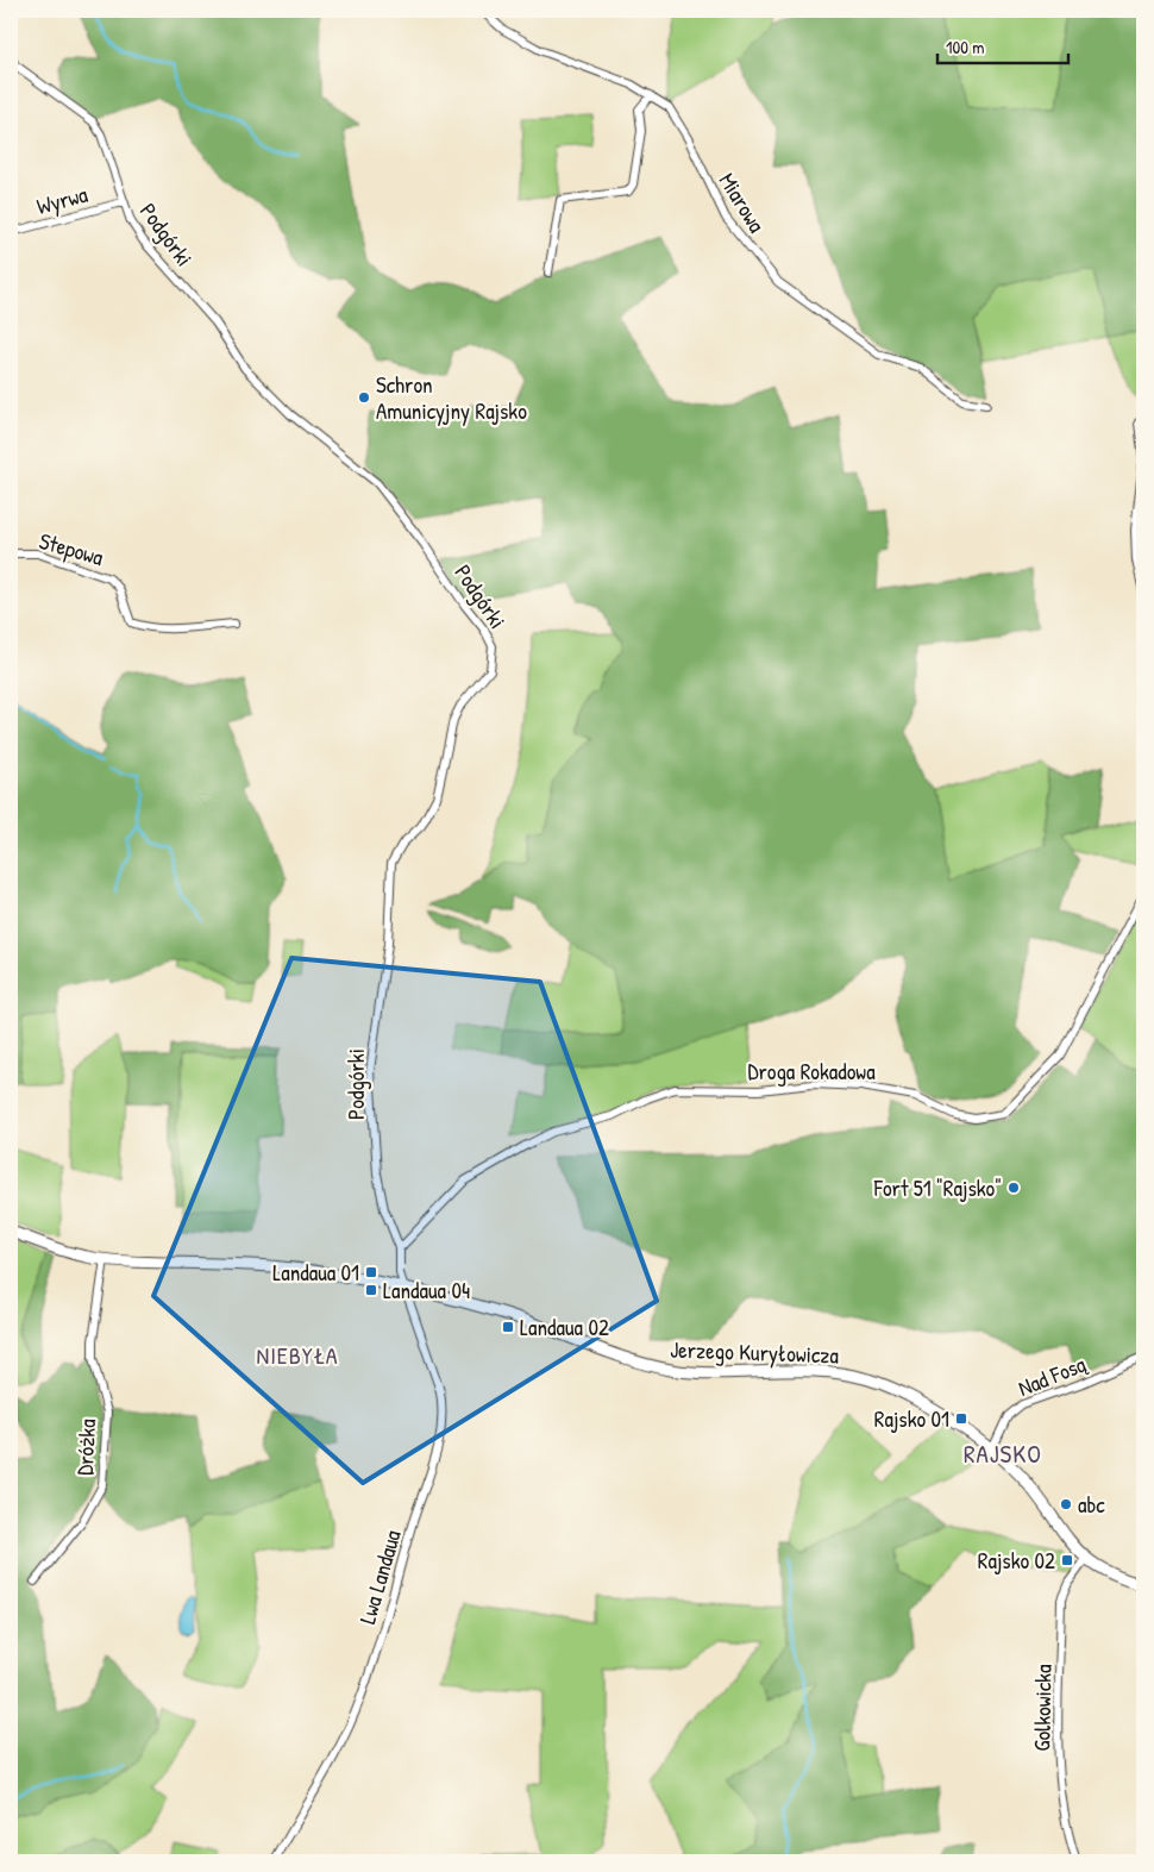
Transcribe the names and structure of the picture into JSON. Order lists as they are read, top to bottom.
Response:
{
  "streets": {
    "street": [
      "Wyrwa",
      "Miarowa",
      "Podgórki",
      "Stepowa",
      "Droga Rokadowa",
      "Jerzego Kuryłowicza",
      "Nad Fosą",
      "Dróżka",
      "Lwa Landaua",
      "Golkowicka"
    ]
  },
  "crossings": [
    ["Wyrwa", "Podgórki"],
    ["Podgórki", "Droga Rokadowa"],
    ["Podgórki", "Jerzego Kuryłowicza"],
    ["Podgórki", "Lwa Landaua"],
    ["Jerzego Kuryłowicza", "Nad Fosą"],
    ["Jerzego Kuryłowicza", "Dróżka"],
    ["Jerzego Kuryłowicza", "Lwa Landaua"],
    ["Jerzego Kuryłowicza", "Golkowicka"]
  ],
  "districts": ["NIEBYŁA", "RAJSKO"],
  "places": {
    "other": ["Schron Amunicyjny Rajsko", "Fort 51 \"Rajsko\"", "abc"],
    "transit": [
      "Landaua 01",
      "Landaua 04",
      "Landaua 02",
      "Rajsko 01",
      "Rajsko 02"
    ]
  },
  "scale_bar": "100 m"
}
